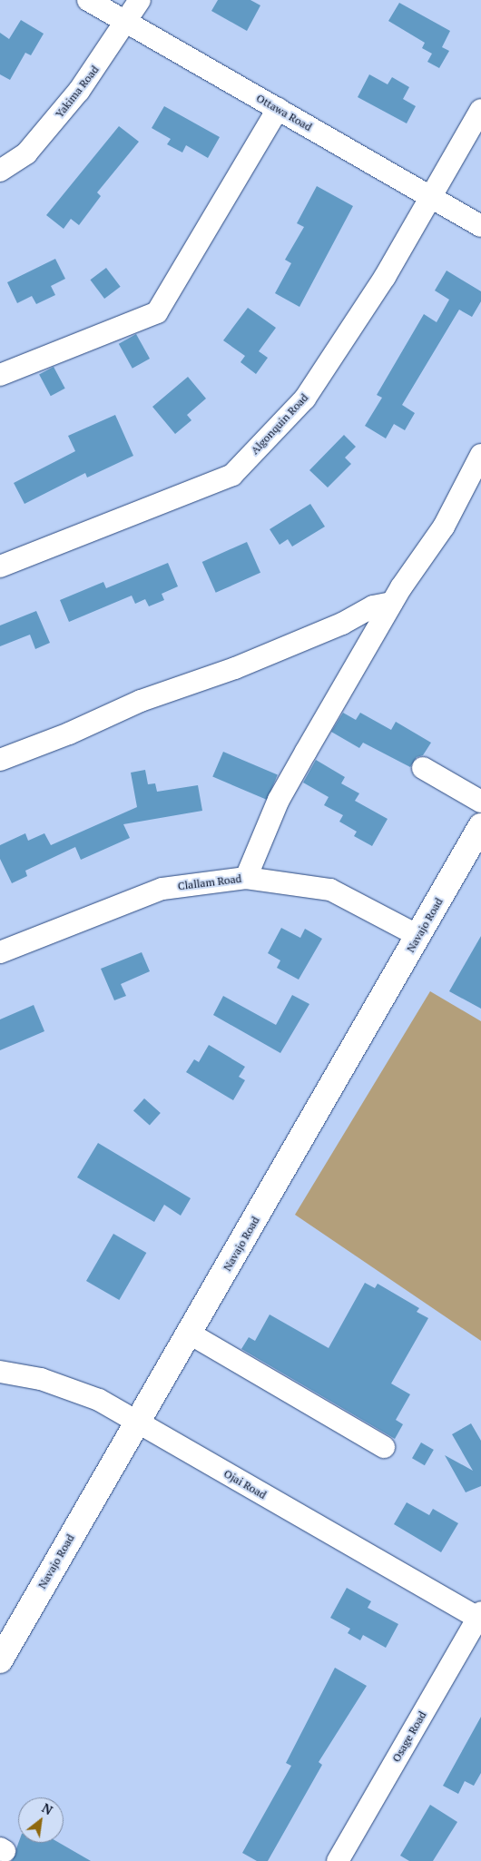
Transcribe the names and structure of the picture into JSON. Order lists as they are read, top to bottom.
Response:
{
  "streets": {
    "main road": ["Navajo Road"],
    "street": [
      "Yakima Road",
      "Ottawa Road",
      "Algonquin Road",
      "Clallam Road",
      "Ojai Road",
      "Osage Road"
    ]
  },
  "crossings": [
    ["Yakima Road", "Ottawa Road"],
    ["Ottawa Road", "Algonquin Road"],
    ["Clallam Road", "Navajo Road"],
    ["Navajo Road", "Ojai Road"],
    ["Ojai Road", "Osage Road"]
  ],
  "north": "top right"
}
